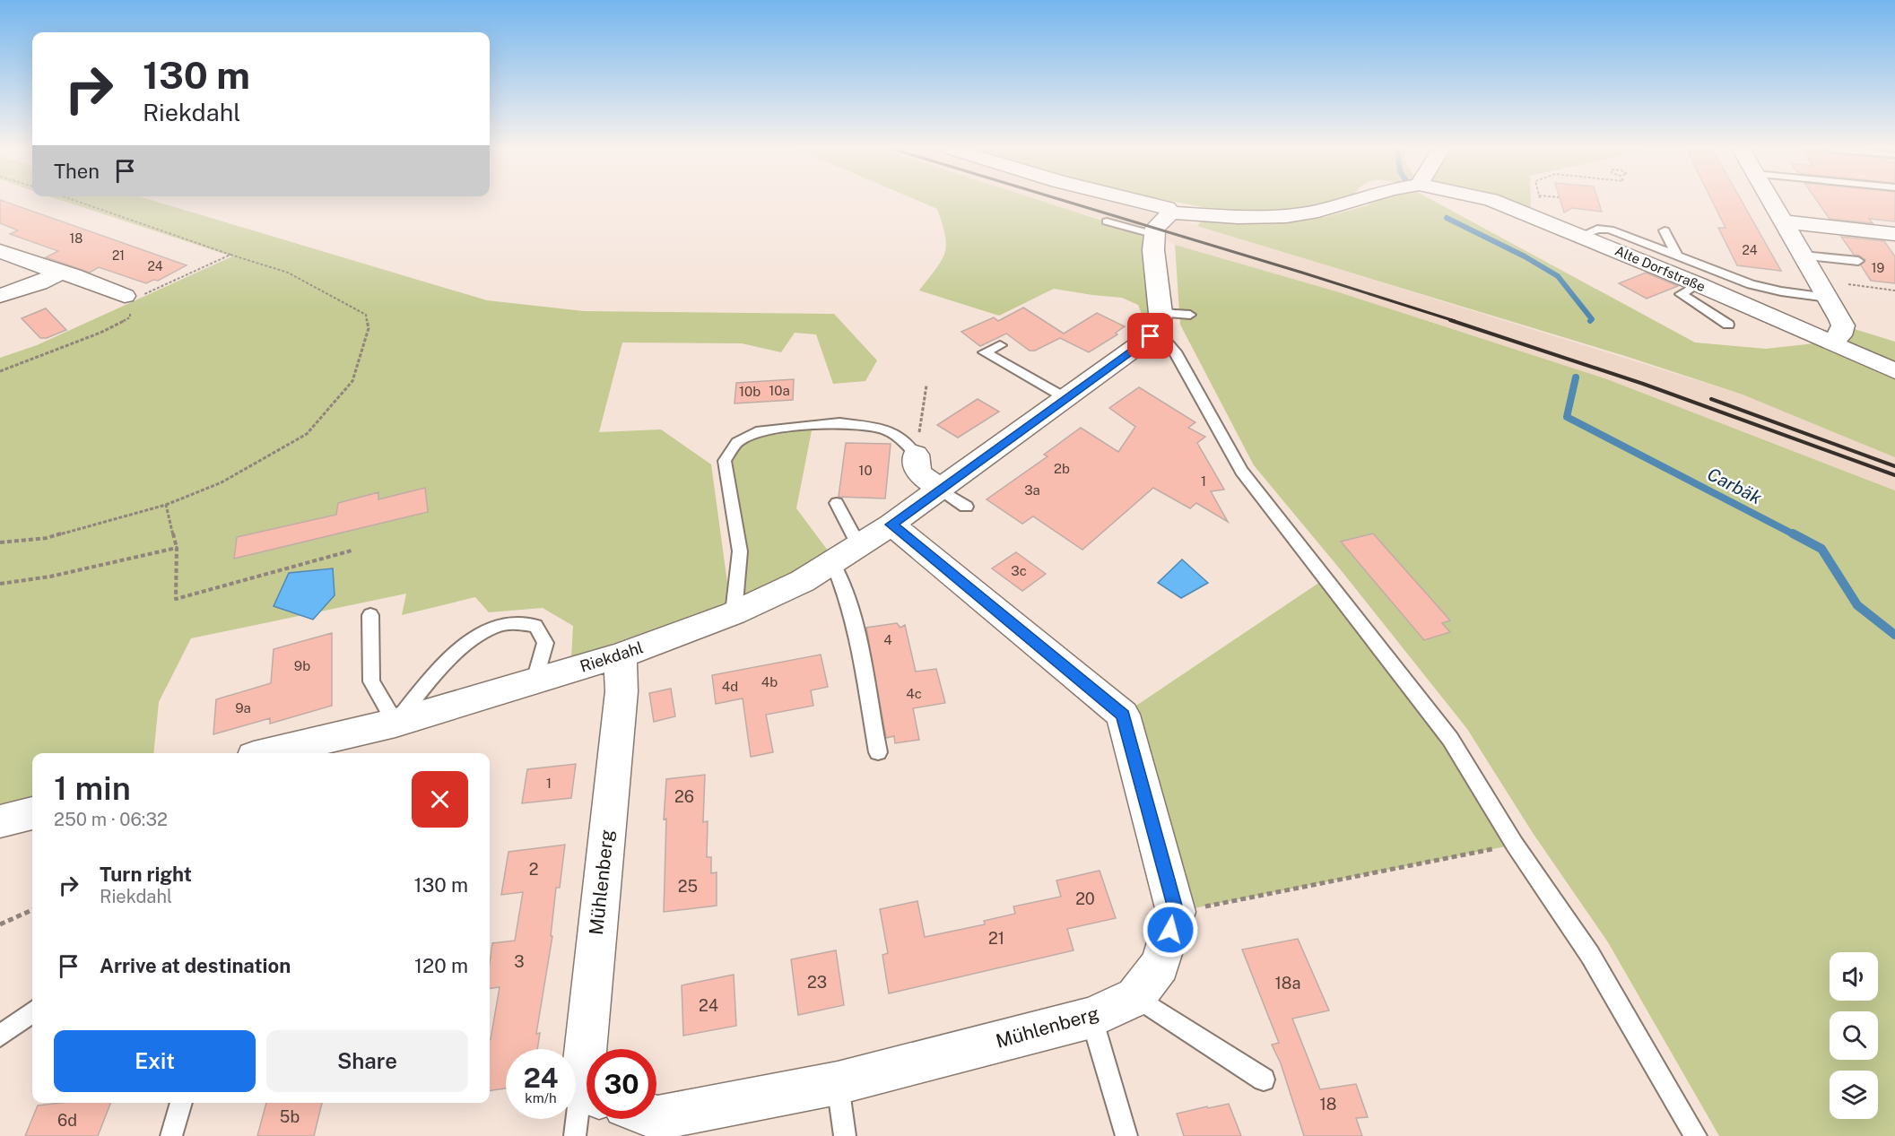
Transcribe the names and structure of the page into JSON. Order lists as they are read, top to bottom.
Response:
{
  "streets": {
    "street": ["Alte Dorfstraße", "Riekdahl", "Mühlenberg"]
  },
  "crossings": [
    ["Riekdahl", "Mühlenberg"]
  ],
  "water": ["Carbäk"],
  "house_numbers": [
    "18",
    "24",
    "21",
    "24",
    "19",
    "10a",
    "10b",
    "2b",
    "10",
    "1",
    "3a",
    "3c",
    "4",
    "9b",
    "4b",
    "4d",
    "4c",
    "9a",
    "1",
    "26",
    "2",
    "25",
    "20",
    "21",
    "3",
    "23",
    "18a",
    "24",
    "18",
    "5b",
    "6d"
  ],
  "page": {
    "turn": ["130 m", "Riekdahl"],
    "then": "Then",
    "heading": ["1 min", "250 m · 06:32"],
    "list": [
      {
        "name": "Turn right",
        "note": "Riekdahl",
        "value": "130 m"
      },
      {
        "name": "Arrive at destination",
        "value": "120 m"
      }
    ],
    "buttons": ["Exit", "Share"],
    "speed": "24 km/h",
    "limit": "30"
  }
}
